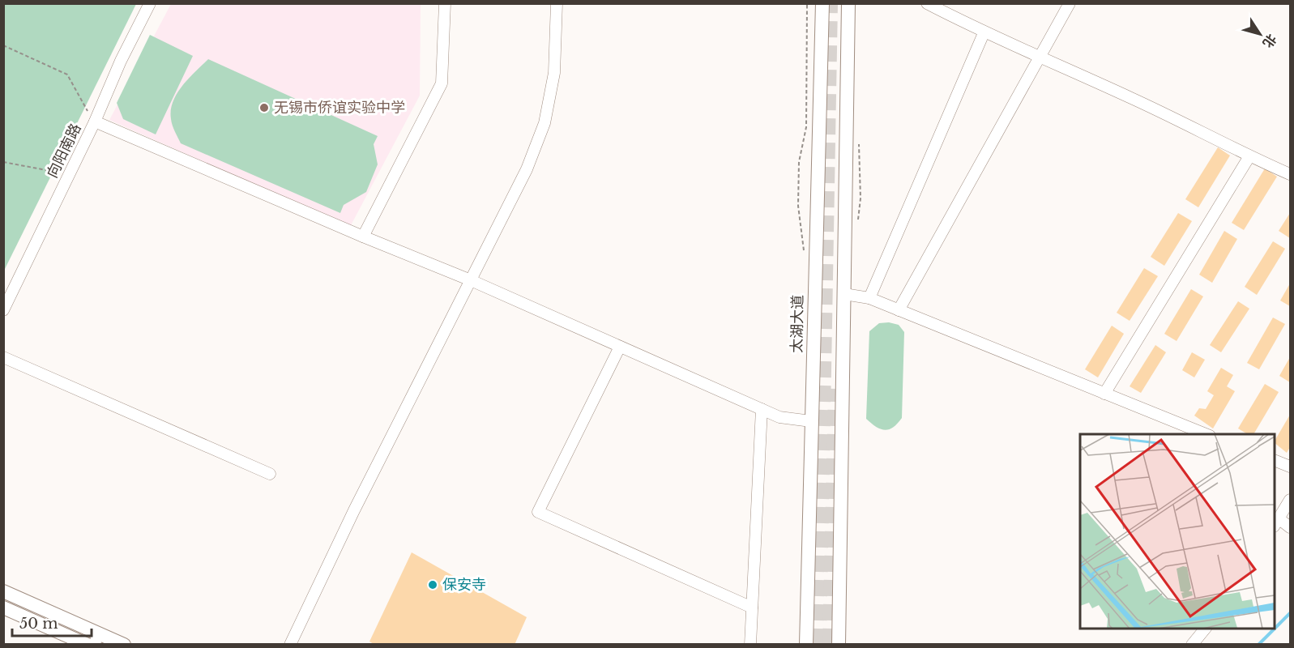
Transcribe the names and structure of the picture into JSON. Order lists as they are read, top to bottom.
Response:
{
  "streets": {
    "main road": ["太湖大道"],
    "street": ["向阳南路"]
  },
  "places": ["无锡市侨谊实验中学", "保安寺"],
  "scale_bar": "50 m",
  "north": "bottom right"
}
